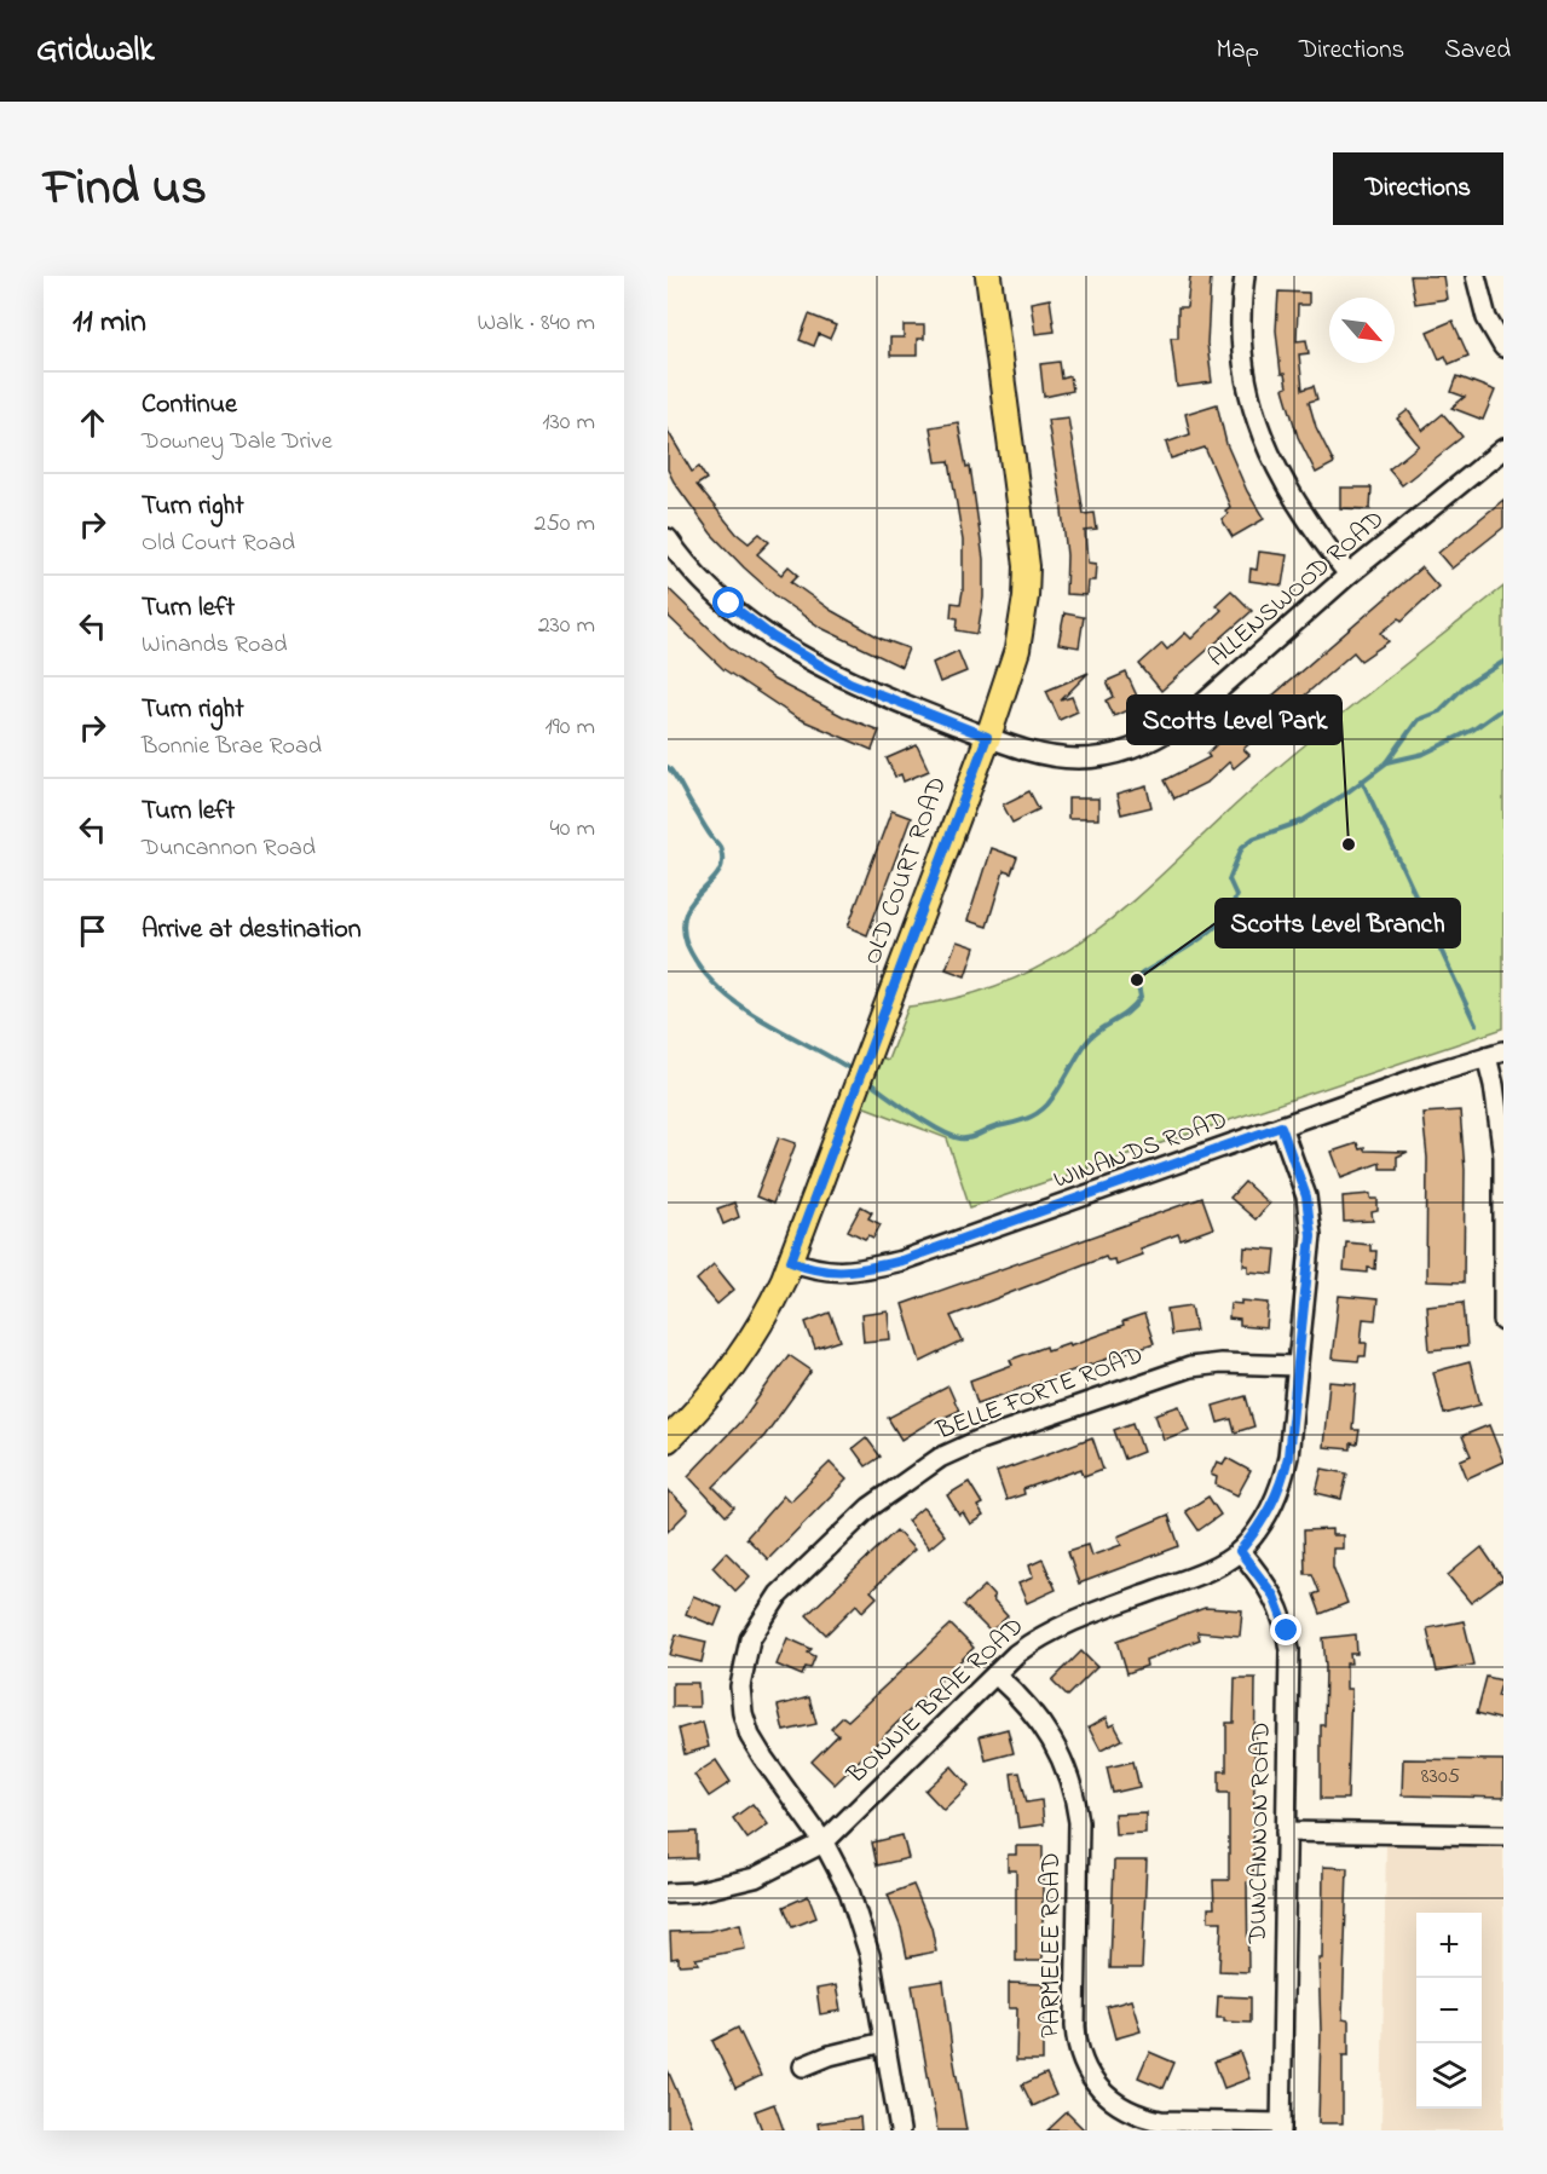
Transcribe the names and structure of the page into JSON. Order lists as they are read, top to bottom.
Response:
{
  "streets": {
    "main road": ["OLD COURT ROAD"],
    "street": [
      "ALLENSWOOD ROAD",
      "WINANDS ROAD",
      "BELLE FORTE ROAD",
      "BONNIE BRAE ROAD",
      "DUNCANNON ROAD",
      "PARMELEE ROAD"
    ]
  },
  "crossings": [
    ["ALLENSWOOD ROAD", "OLD COURT ROAD"],
    ["OLD COURT ROAD", "WINANDS ROAD"],
    ["WINANDS ROAD", "BONNIE BRAE ROAD"],
    ["BELLE FORTE ROAD", "BONNIE BRAE ROAD"],
    ["BONNIE BRAE ROAD", "DUNCANNON ROAD"],
    ["BONNIE BRAE ROAD", "PARMELEE ROAD"],
    ["DUNCANNON ROAD", "PARMELEE ROAD"]
  ],
  "places": ["Scotts Level Park", "Scotts Level Branch"],
  "house_numbers": ["8305"],
  "north": "bottom right",
  "page": {
    "header": "Gridwalk",
    "nav": ["Map", "Directions", "Saved"],
    "title": "Find us",
    "buttons": "Directions",
    "heading": ["11 min", "Walk · 840 m"],
    "list": [
      ["Continue", "Downey Dale Drive", "130 m"],
      ["Turn right", "Old Court Road", "250 m"],
      ["Turn left", "Winands Road", "230 m"],
      ["Turn right", "Bonnie Brae Road", "190 m"],
      ["Turn left", "Duncannon Road", "40 m"],
      "Arrive at destination"
    ],
    "map_buttons": ["+", "−"]
  }
}
